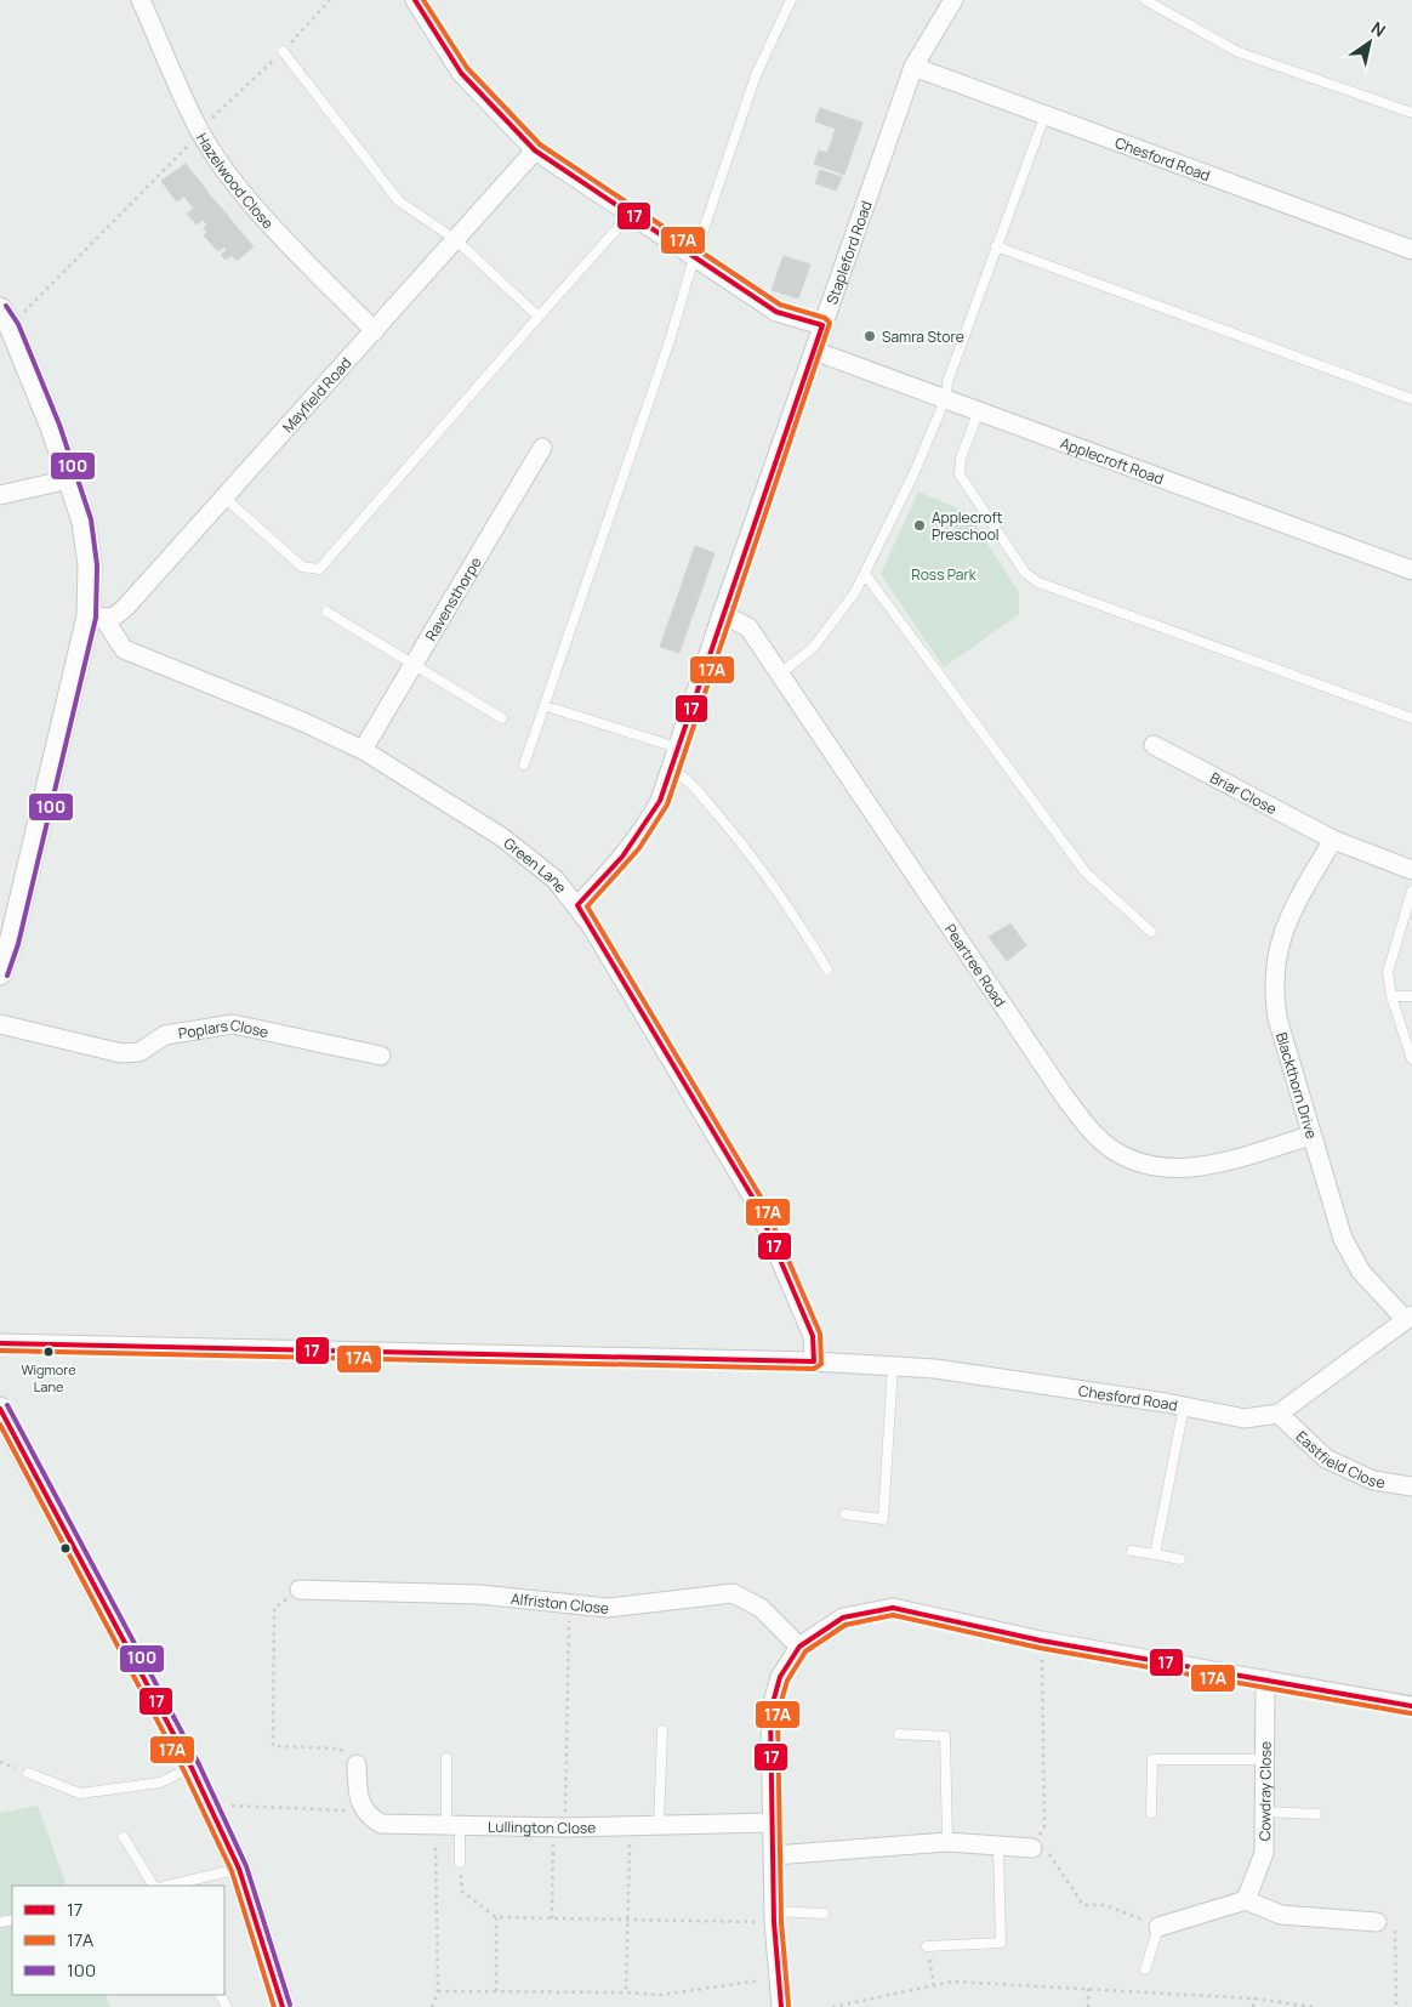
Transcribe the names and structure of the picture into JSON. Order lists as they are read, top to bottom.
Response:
{
  "streets": {
    "street": [
      "Chesford Road",
      "Hazelwood Close",
      "Stapleford Road",
      "Mayfield Road",
      "Applecroft Road",
      "Ravensthorpe",
      "Briar Close",
      "Green Lane",
      "Peartree Road",
      "Poplars Close",
      "Blackthorn Drive",
      "Eastfield Close",
      "Alfriston Close",
      "Cowdray Close",
      "Lullington Close"
    ]
  },
  "crossings": [
    ["Chesford Road", "Stapleford Road"],
    ["Chesford Road", "Green Lane"],
    ["Chesford Road", "Blackthorn Drive"],
    ["Chesford Road", "Eastfield Close"],
    ["Hazelwood Close", "Mayfield Road"],
    ["Stapleford Road", "Applecroft Road"],
    ["Stapleford Road", "Green Lane"],
    ["Stapleford Road", "Peartree Road"],
    ["Mayfield Road", "Green Lane"],
    ["Ravensthorpe", "Green Lane"],
    ["Briar Close", "Blackthorn Drive"],
    ["Peartree Road", "Blackthorn Drive"]
  ],
  "parks": ["Ross Park"],
  "places": ["Samra Store", "Applecroft Preschool", "Wigmore Lane"],
  "lines": ["transit line 17", "transit line 17A", "transit line 100"],
  "legend": ["17", "17A", "100"],
  "north": "top right"
}
